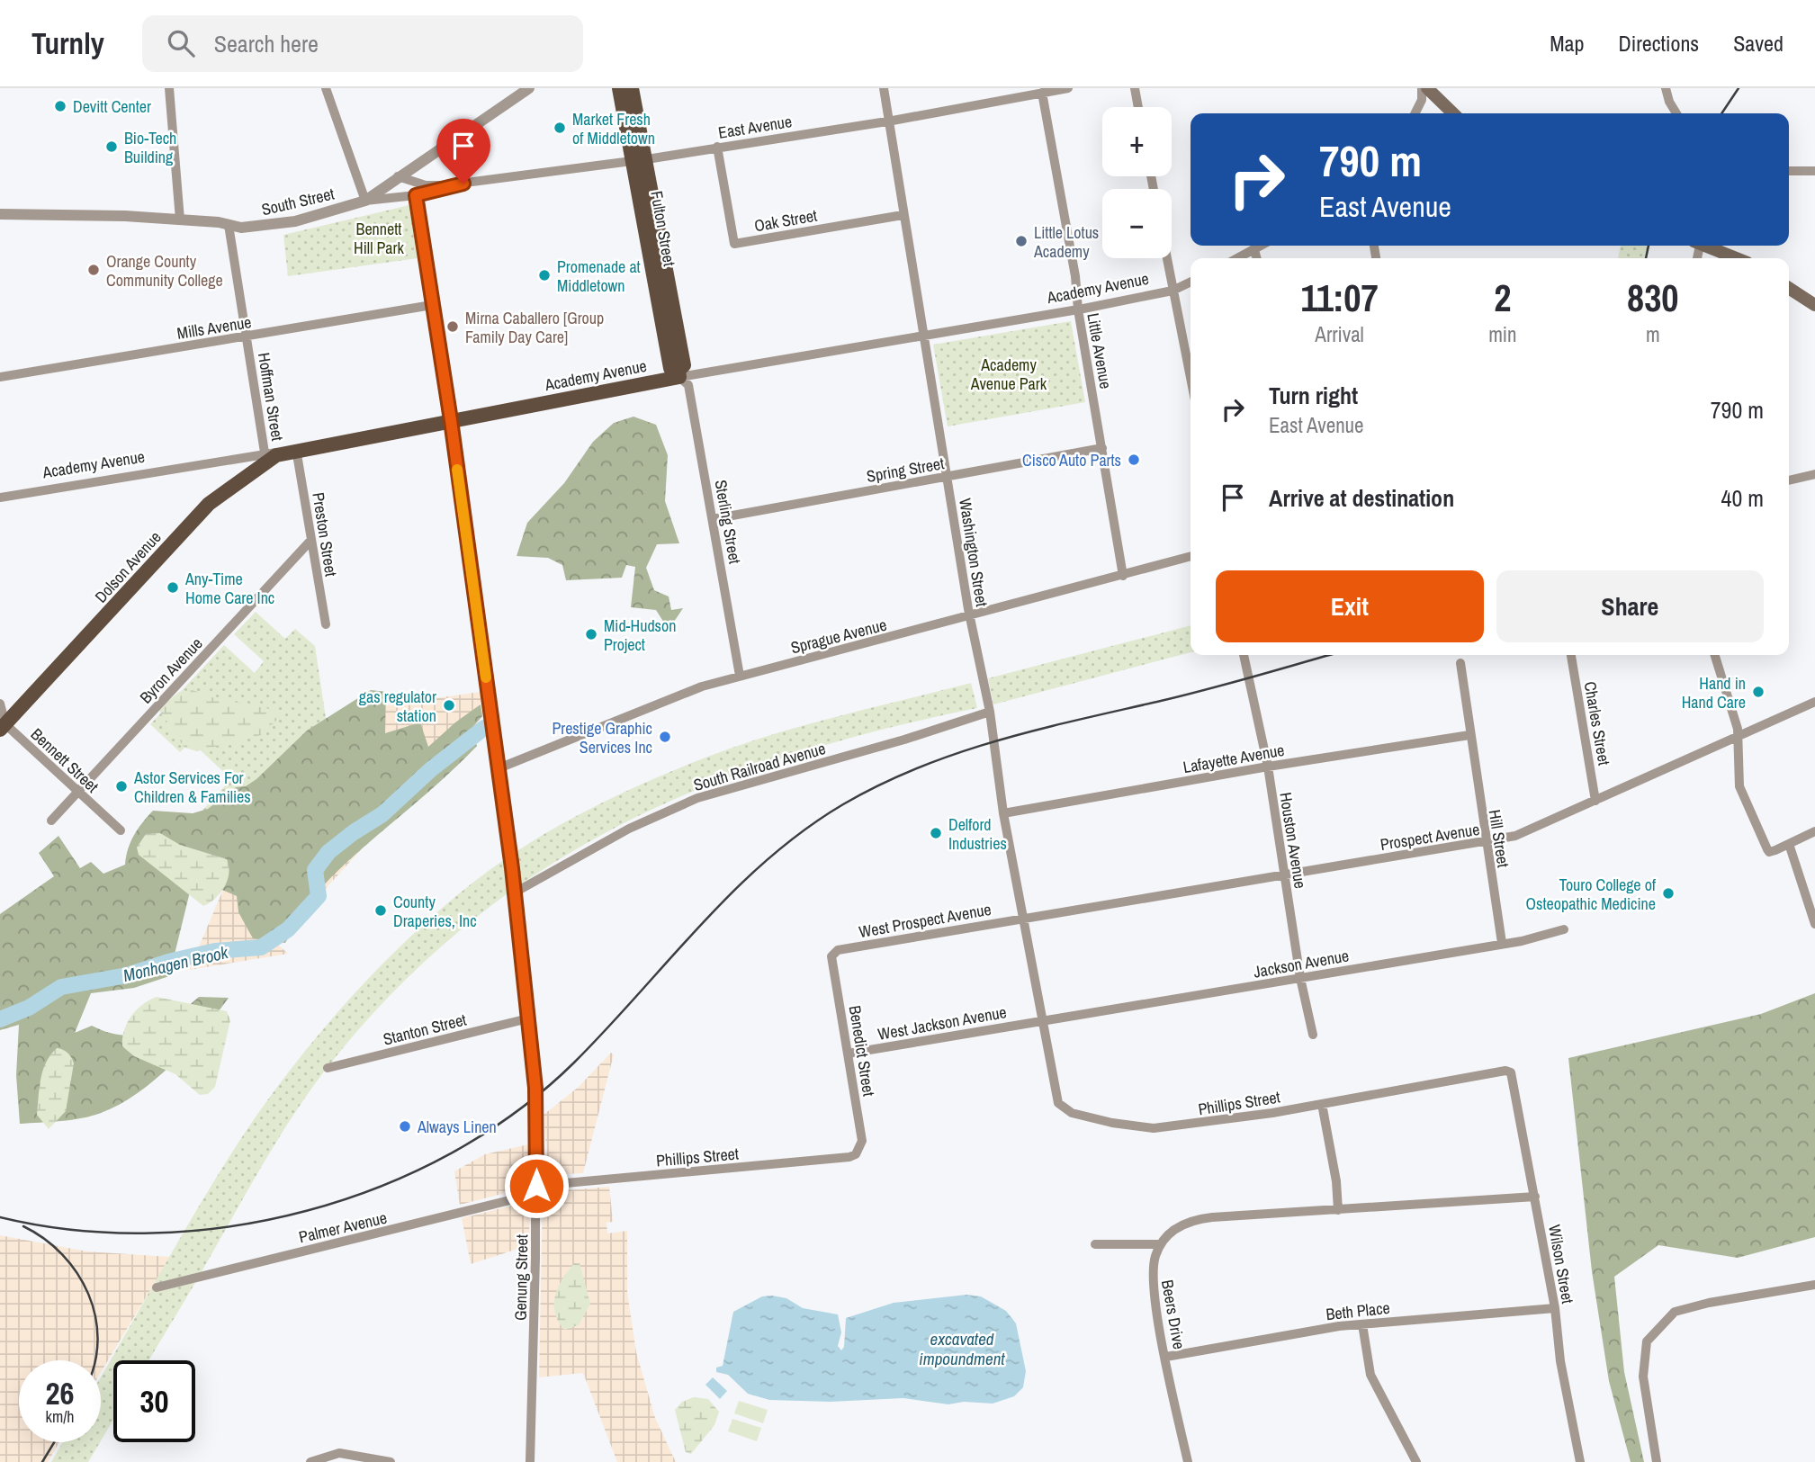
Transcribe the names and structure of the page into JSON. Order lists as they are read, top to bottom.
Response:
{
  "streets": {
    "main road": ["Fulton Street", "Academy Avenue", "Dolson Avenue"],
    "street": [
      "East Avenue",
      "South Street",
      "Oak Street",
      "Mills Avenue",
      "Little Avenue",
      "Hoffman Street",
      "Spring Street",
      "Sterling Street",
      "Preston Street",
      "Washington Street",
      "Sprague Avenue",
      "Byron Avenue",
      "Charles Street",
      "Lafayette Avenue",
      "Bennett Street",
      "South Railroad Avenue",
      "Prospect Avenue",
      "Hill Street",
      "Houston Avenue",
      "West Prospect Avenue",
      "Jackson Avenue",
      "West Jackson Avenue",
      "Stanton Street",
      "Benedict Street",
      "Phillips Street",
      "Palmer Avenue",
      "Wilson Street",
      "Genung Street",
      "Beth Place",
      "Beers Drive"
    ]
  },
  "crossings": [
    ["East Avenue", "South Street"],
    ["East Avenue", "Oak Street"],
    ["East Avenue", "Fulton Street"],
    ["East Avenue", "Little Avenue"],
    ["East Avenue", "Washington Street"],
    ["East Avenue", "Genung Street"],
    ["South Street", "Hoffman Street"],
    ["Oak Street", "Washington Street"],
    ["Fulton Street", "Academy Avenue"],
    ["Fulton Street", "Sterling Street"],
    ["Academy Avenue", "Little Avenue"],
    ["Academy Avenue", "Hoffman Street"],
    ["Academy Avenue", "Sterling Street"],
    ["Academy Avenue", "Preston Street"],
    ["Academy Avenue", "Washington Street"],
    ["Academy Avenue", "Dolson Avenue"],
    ["Academy Avenue", "Genung Street"],
    ["Mills Avenue", "Hoffman Street"],
    ["Mills Avenue", "Genung Street"],
    ["Little Avenue", "Spring Street"],
    ["Little Avenue", "Sprague Avenue"],
    ["Hoffman Street", "Dolson Avenue"],
    ["Spring Street", "Sterling Street"],
    ["Spring Street", "Washington Street"],
    ["Sterling Street", "Sprague Avenue"],
    ["Preston Street", "Dolson Avenue"],
    ["Preston Street", "Byron Avenue"],
    ["Washington Street", "Sprague Avenue"],
    ["Washington Street", "Lafayette Avenue"],
    ["Washington Street", "South Railroad Avenue"],
    ["Washington Street", "Prospect Avenue"],
    ["Washington Street", "West Prospect Avenue"],
    ["Washington Street", "Jackson Avenue"],
    ["Washington Street", "West Jackson Avenue"],
    ["Washington Street", "Phillips Street"],
    ["Dolson Avenue", "Bennett Street"],
    ["Sprague Avenue", "Genung Street"],
    ["Byron Avenue", "Bennett Street"],
    ["Charles Street", "Prospect Avenue"],
    ["Lafayette Avenue", "Hill Street"],
    ["Lafayette Avenue", "Houston Avenue"],
    ["South Railroad Avenue", "Genung Street"],
    ["Prospect Avenue", "Hill Street"],
    ["Prospect Avenue", "Houston Avenue"],
    ["Prospect Avenue", "West Prospect Avenue"],
    ["Hill Street", "Jackson Avenue"],
    ["Houston Avenue", "Jackson Avenue"],
    ["West Prospect Avenue", "Benedict Street"],
    ["Jackson Avenue", "West Jackson Avenue"],
    ["Jackson Avenue", "Phillips Street"],
    ["West Jackson Avenue", "Benedict Street"],
    ["West Jackson Avenue", "Phillips Street"],
    ["Stanton Street", "Genung Street"],
    ["Benedict Street", "Phillips Street"],
    ["Phillips Street", "Palmer Avenue"],
    ["Phillips Street", "Wilson Street"],
    ["Phillips Street", "Genung Street"],
    ["Palmer Avenue", "Genung Street"],
    ["Wilson Street", "Beth Place"],
    ["Beth Place", "Beers Drive"]
  ],
  "water": ["Monhagen Brook", "excavated impoundment"],
  "parks": ["Bennett Hill Park", "Academy Avenue Park"],
  "places": [
    "Devitt Center",
    "Market Fresh of Middletown",
    "Bio-Tech Building",
    "Little Lotus Academy",
    "Orange County Community College",
    "Promenade at Middletown",
    "Mirna Caballero [Group Family Day Care]",
    "Cisco Auto Parts",
    "Any-Time Home Care Inc",
    "Mid-Hudson Project",
    "Hand in Hand Care",
    "gas regulator station",
    "Prestige Graphic Services Inc",
    "Astor Services For Children & Families",
    "Delford Industries",
    "Touro College of Osteopathic Medicine",
    "County Draperies, Inc",
    "Always Linen"
  ],
  "page": {
    "header": "Turnly",
    "search": "Search here",
    "nav": ["Map", "Directions", "Saved"],
    "map_buttons": ["+", "−"],
    "turn": ["790 m", "East Avenue"],
    "eta": [
      "11:07",
      "Arrival",
      "2",
      "min",
      "830",
      "m"
    ],
    "list": [
      {
        "name": "Turn right",
        "note": "East Avenue",
        "value": "790 m"
      },
      {
        "name": "Arrive at destination",
        "value": "40 m"
      }
    ],
    "buttons": ["Exit", "Share"],
    "speed": "26 km/h",
    "limit": "30"
  }
}
